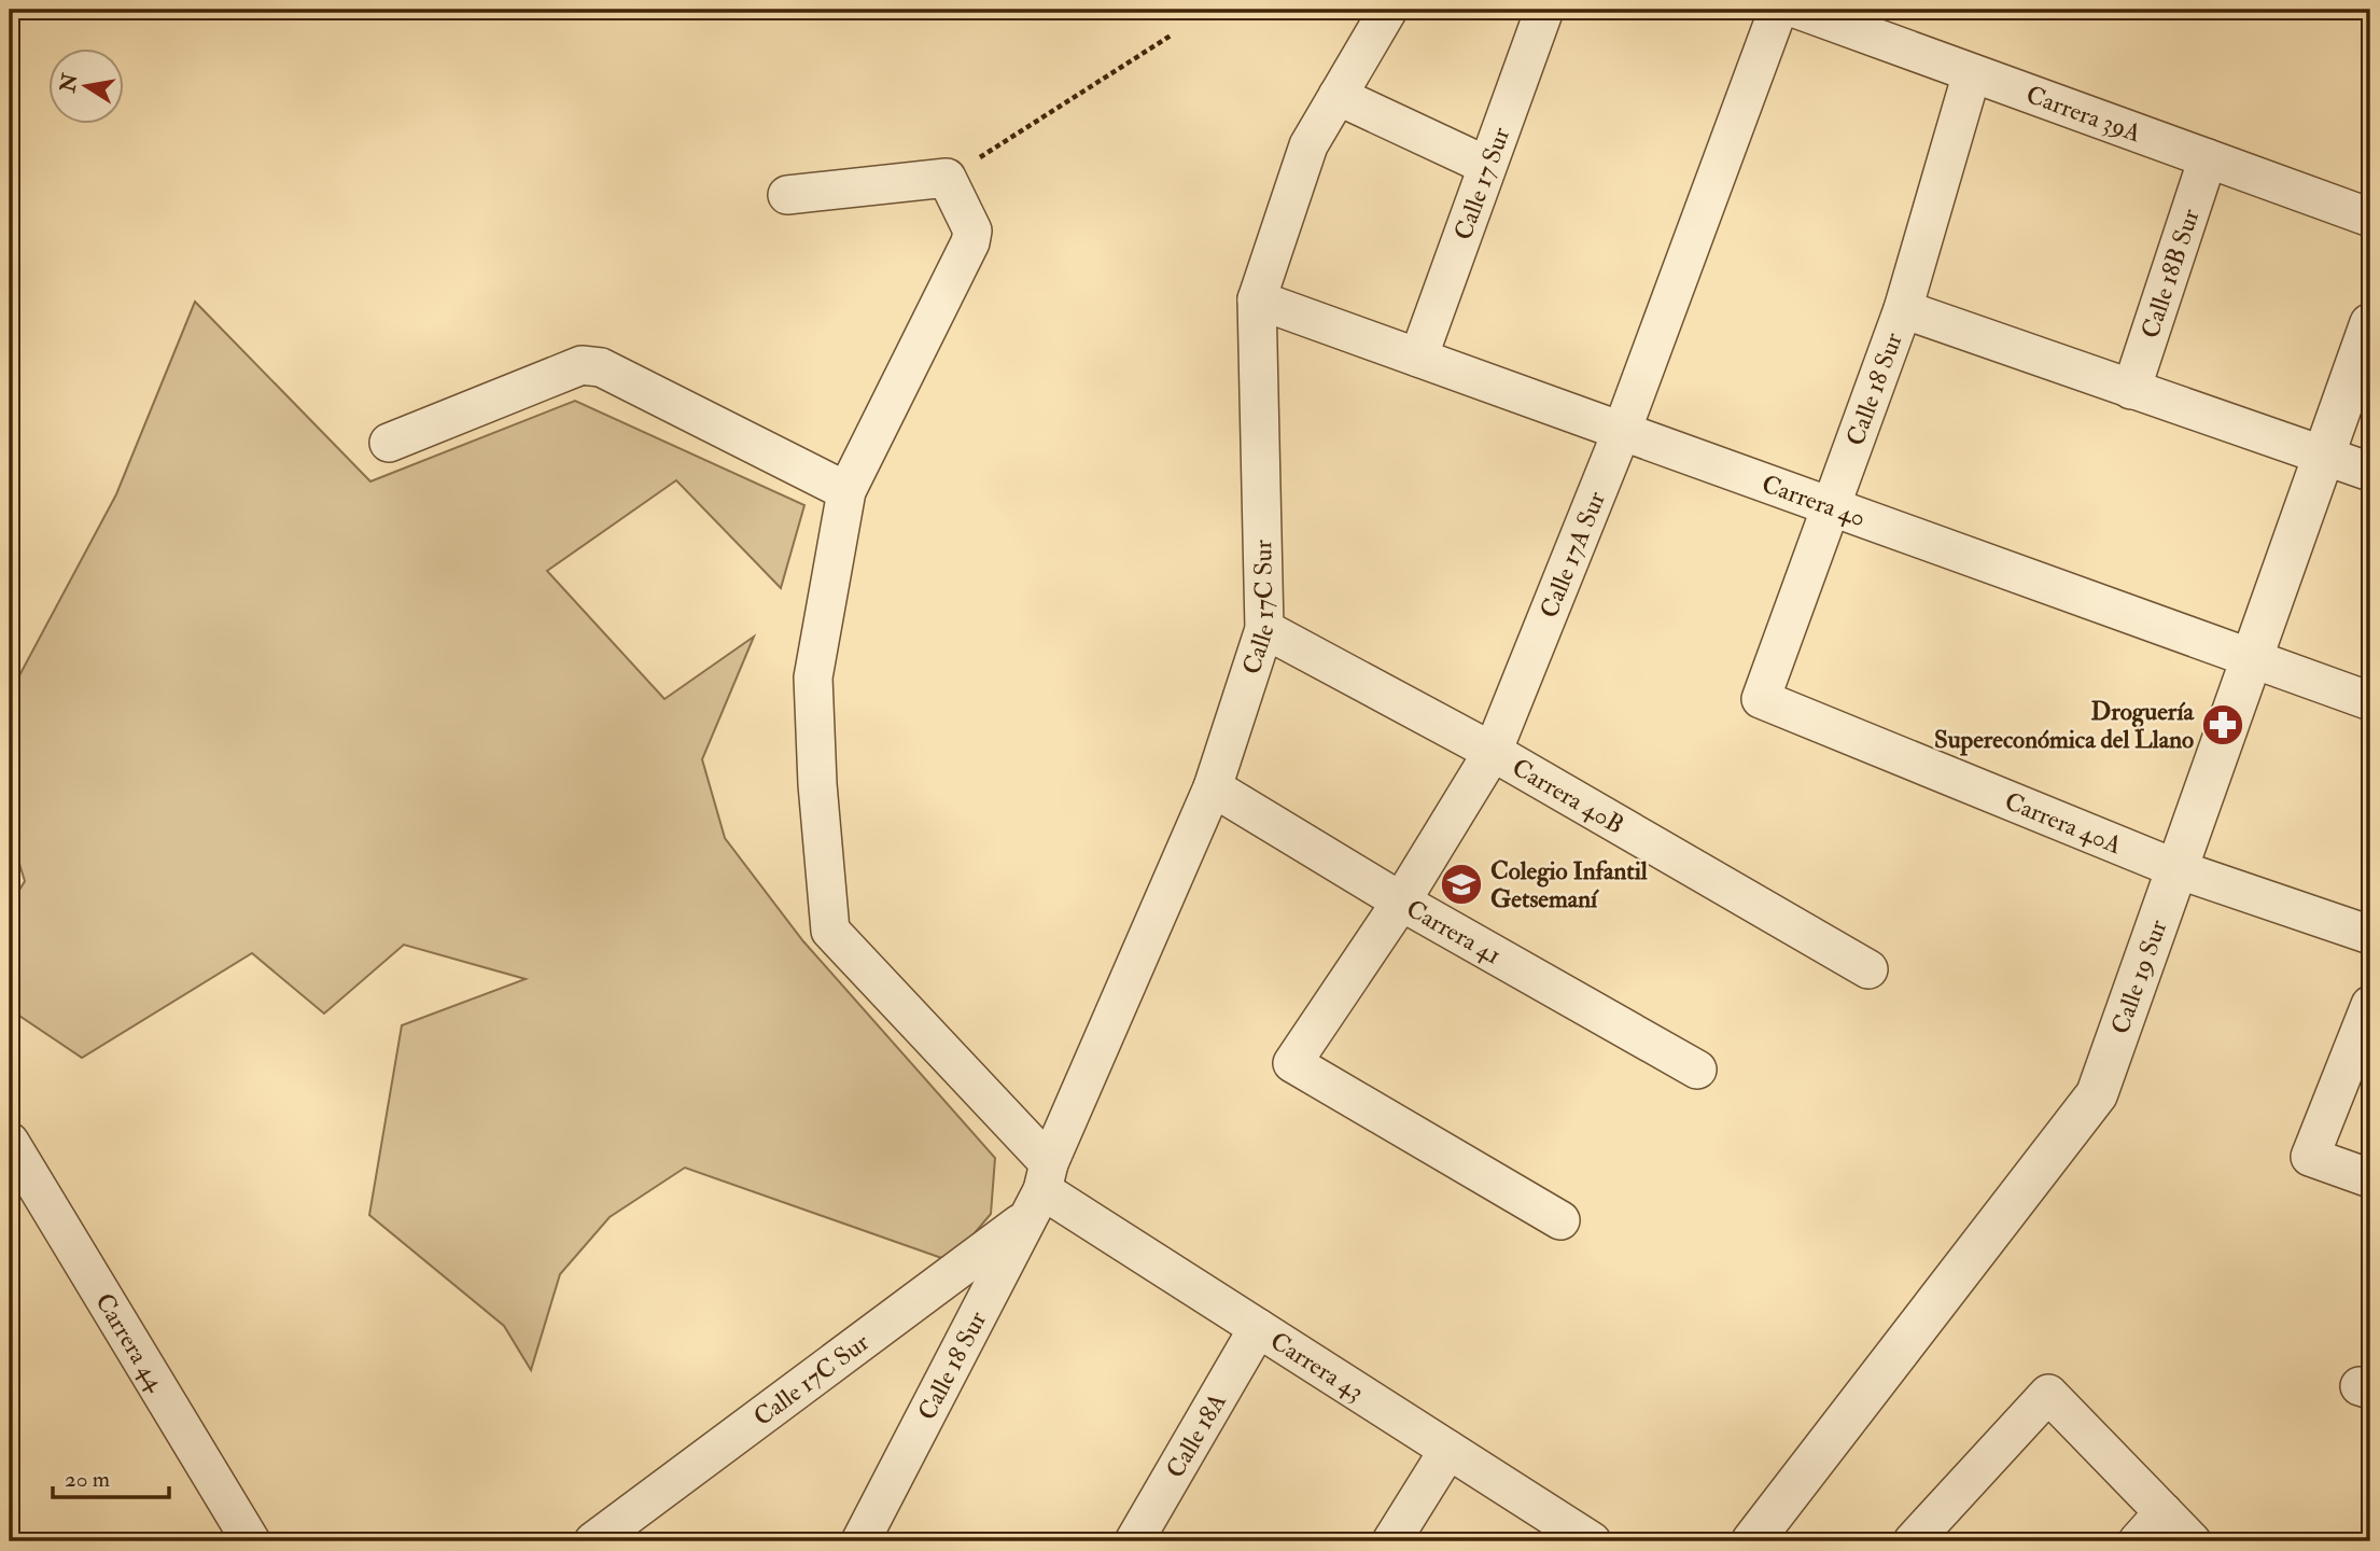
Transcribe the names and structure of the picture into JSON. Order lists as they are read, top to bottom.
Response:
{
  "streets": {
    "street": [
      "Carrera 39A",
      "Calle 17 Sur",
      "Calle 18B Sur",
      "Calle 18 Sur",
      "Carrera 40",
      "Calle 17A Sur",
      "Calle 17C Sur",
      "Carrera 40B",
      "Carrera 40A",
      "Carrera 41",
      "Calle 19 Sur",
      "Carrera 44",
      "Carrera 43",
      "Calle 18A"
    ]
  },
  "crossings": [
    ["Carrera 39A", "Calle 18B Sur"],
    ["Carrera 39A", "Calle 18 Sur"],
    ["Calle 17 Sur", "Carrera 40"],
    ["Calle 18 Sur", "Carrera 40"],
    ["Calle 18 Sur", "Calle 17C Sur"],
    ["Calle 18 Sur", "Carrera 40A"],
    ["Calle 18 Sur", "Carrera 43"],
    ["Carrera 40", "Calle 17A Sur"],
    ["Carrera 40", "Calle 17C Sur"],
    ["Carrera 40", "Calle 19 Sur"],
    ["Calle 17A Sur", "Carrera 40B"],
    ["Calle 17A Sur", "Carrera 41"],
    ["Calle 17C Sur", "Carrera 40B"],
    ["Calle 17C Sur", "Carrera 41"],
    ["Calle 17C Sur", "Carrera 43"],
    ["Carrera 40A", "Calle 19 Sur"],
    ["Carrera 43", "Calle 18A"]
  ],
  "places": {
    "pharmacy": ["Droguería Supereconómica del Llano"],
    "school or university": ["Colegio Infantil Getsemaní"]
  },
  "scale_bar": "20 m",
  "north": "left"
}
